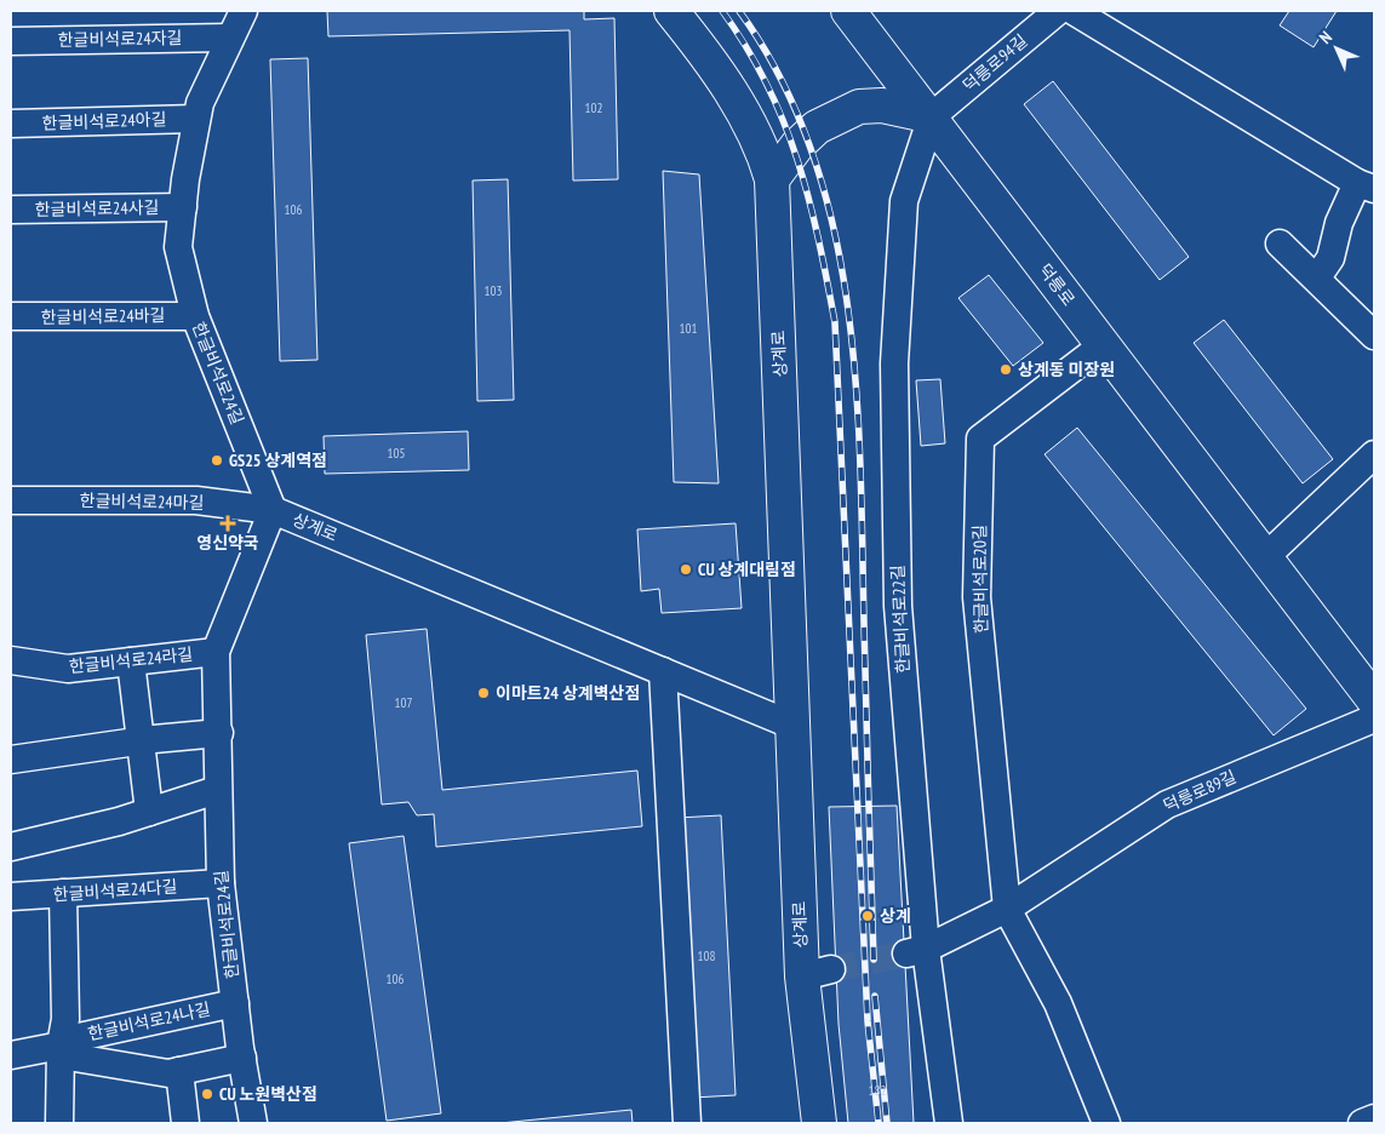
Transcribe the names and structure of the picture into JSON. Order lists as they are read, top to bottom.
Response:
{
  "streets": {
    "main road": ["덕릉로", "상계로"],
    "street": [
      "한글비석로24자길",
      "덕릉로94길",
      "한글비석로24아길",
      "한글비석로24사길",
      "한글비석로24바길",
      "한글비석로24길",
      "한글비석로24마길",
      "한글비석로20길",
      "한글비석로22길",
      "한글비석로24라길",
      "덕릉로89길",
      "한글비석로24다길",
      "한글비석로24나길"
    ]
  },
  "crossings": [
    ["한글비석로24자길", "한글비석로24길"],
    ["덕릉로94길", "덕릉로"],
    ["덕릉로94길", "한글비석로22길"],
    ["한글비석로24아길", "한글비석로24길"],
    ["한글비석로24사길", "한글비석로24길"],
    ["덕릉로", "한글비석로20길"],
    ["덕릉로", "한글비석로22길"],
    ["한글비석로24바길", "한글비석로24길"],
    ["상계로", "한글비석로24길"],
    ["상계로", "한글비석로24마길"],
    ["한글비석로24길", "한글비석로24마길"],
    ["한글비석로24길", "한글비석로24라길"],
    ["한글비석로24길", "한글비석로24다길"],
    ["한글비석로24길", "한글비석로24나길"],
    ["한글비석로20길", "덕릉로89길"],
    ["한글비석로24다길", "한글비석로24나길"]
  ],
  "places": {
    "other": [
      "상계동 미장원",
      "GS25 상계역점",
      "CU 상계대림점",
      "이마트24 상계벽산점",
      "상계",
      "CU 노원벽산점"
    ],
    "health": ["영신약국"]
  },
  "house_numbers": [
    "102",
    "106",
    "103",
    "101",
    "105",
    "107",
    "108",
    "106",
    "182"
  ],
  "north": "top left"
}
